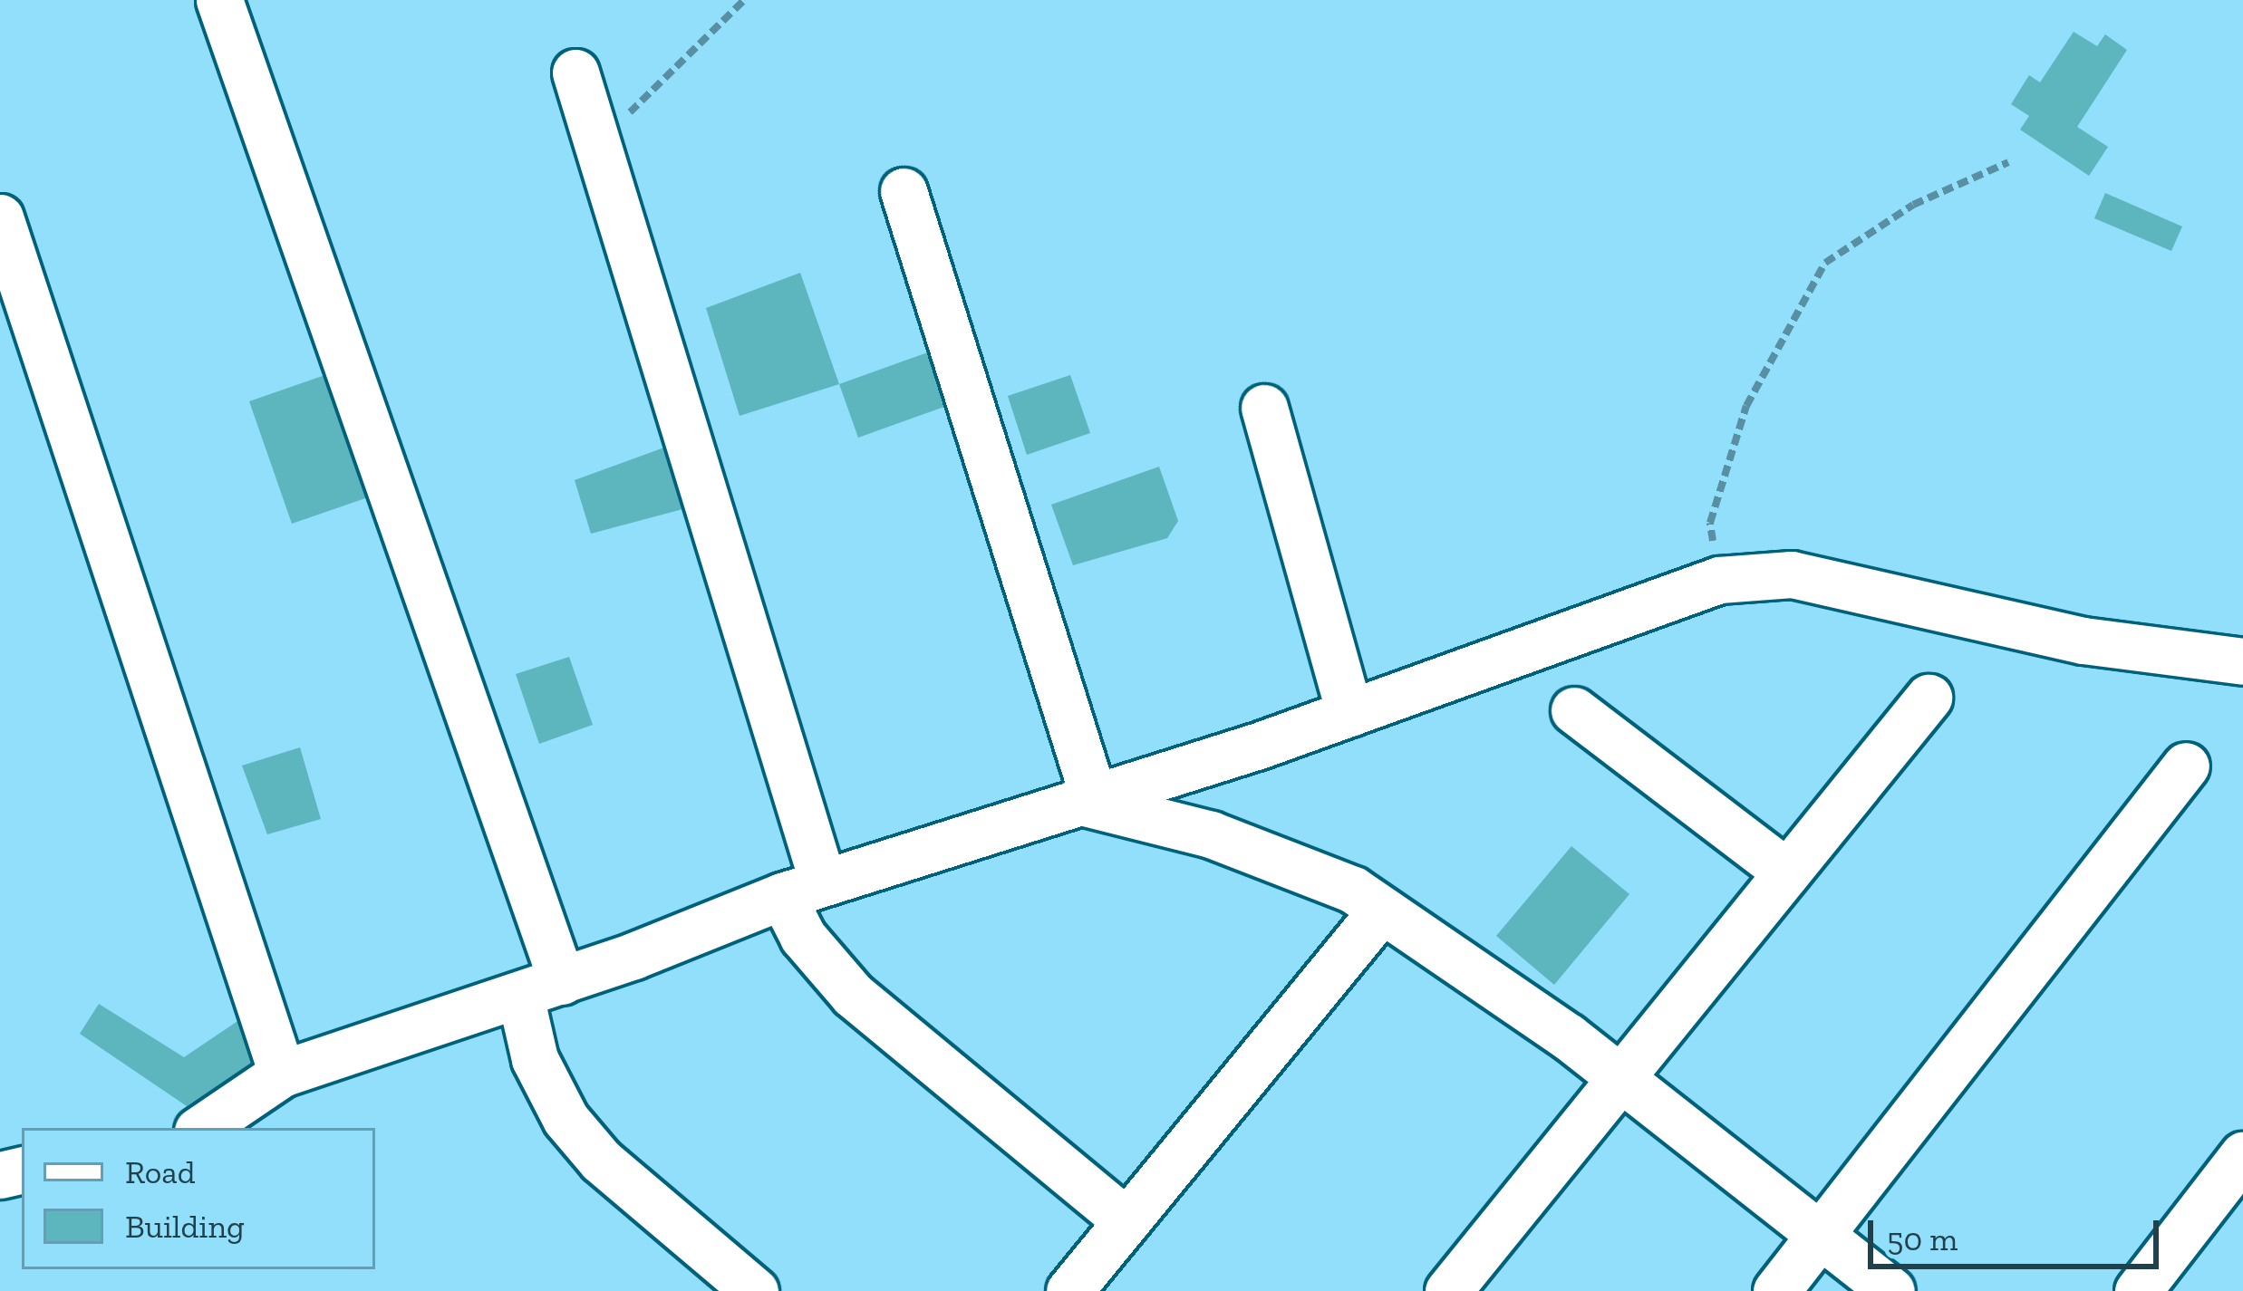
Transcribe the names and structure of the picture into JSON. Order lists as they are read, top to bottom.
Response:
{
  "legend": ["Road", "Building"],
  "scale_bar": "50 m"
}
